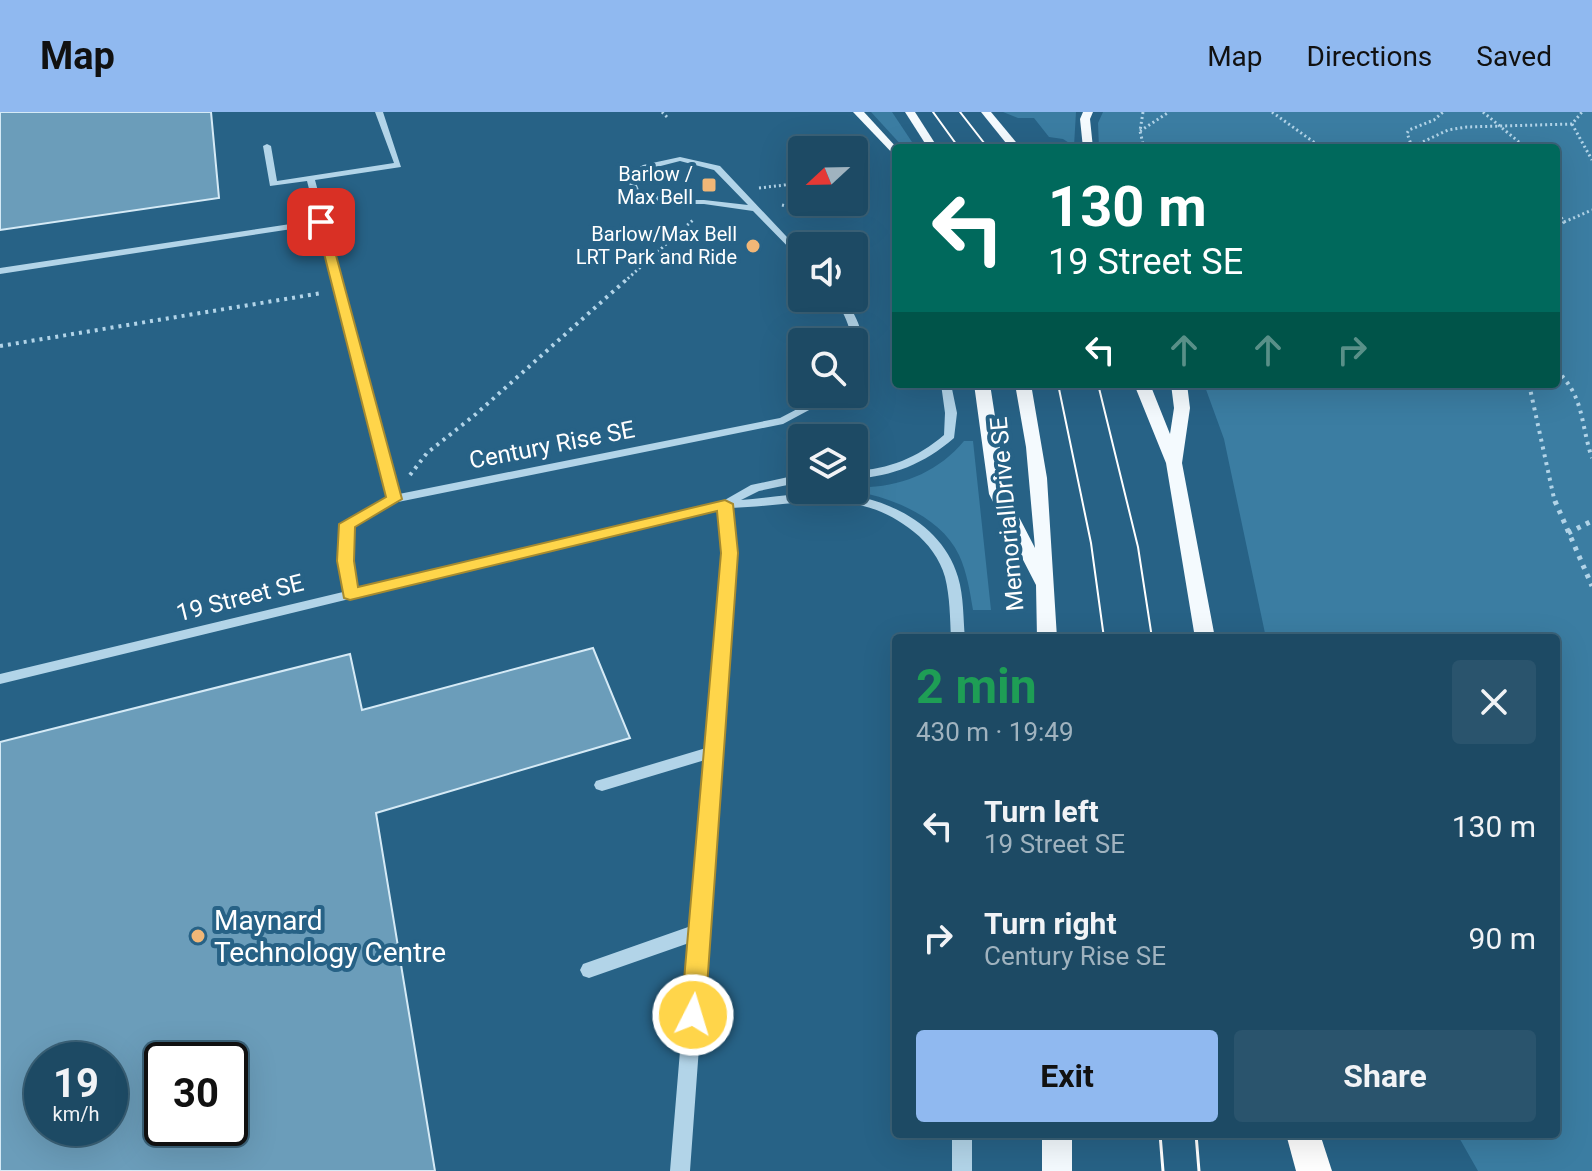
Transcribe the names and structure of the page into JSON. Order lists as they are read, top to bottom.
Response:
{
  "streets": {
    "main road": ["Memorial Drive SE"],
    "street": ["Century Rise SE", "19 Street SE"]
  },
  "crossings": [
    ["Century Rise SE", "19 Street SE"]
  ],
  "places": {
    "transit": ["Barlow / Max Bell"],
    "other": ["Barlow/Max Bell LRT Park and Ride", "Maynard Technology Centre"]
  },
  "north": "left",
  "page": {
    "header": "Map",
    "nav": ["Map", "Directions", "Saved"],
    "turn": ["130 m", "19 Street SE"],
    "heading": ["2 min", "430 m · 19:49"],
    "list": [
      {
        "name": "Turn left",
        "note": "19 Street SE",
        "value": "130 m"
      },
      {
        "name": "Turn right",
        "note": "Century Rise SE",
        "value": "90 m"
      }
    ],
    "buttons": ["Exit", "Share"],
    "speed": "19 km/h",
    "limit": "30"
  }
}
